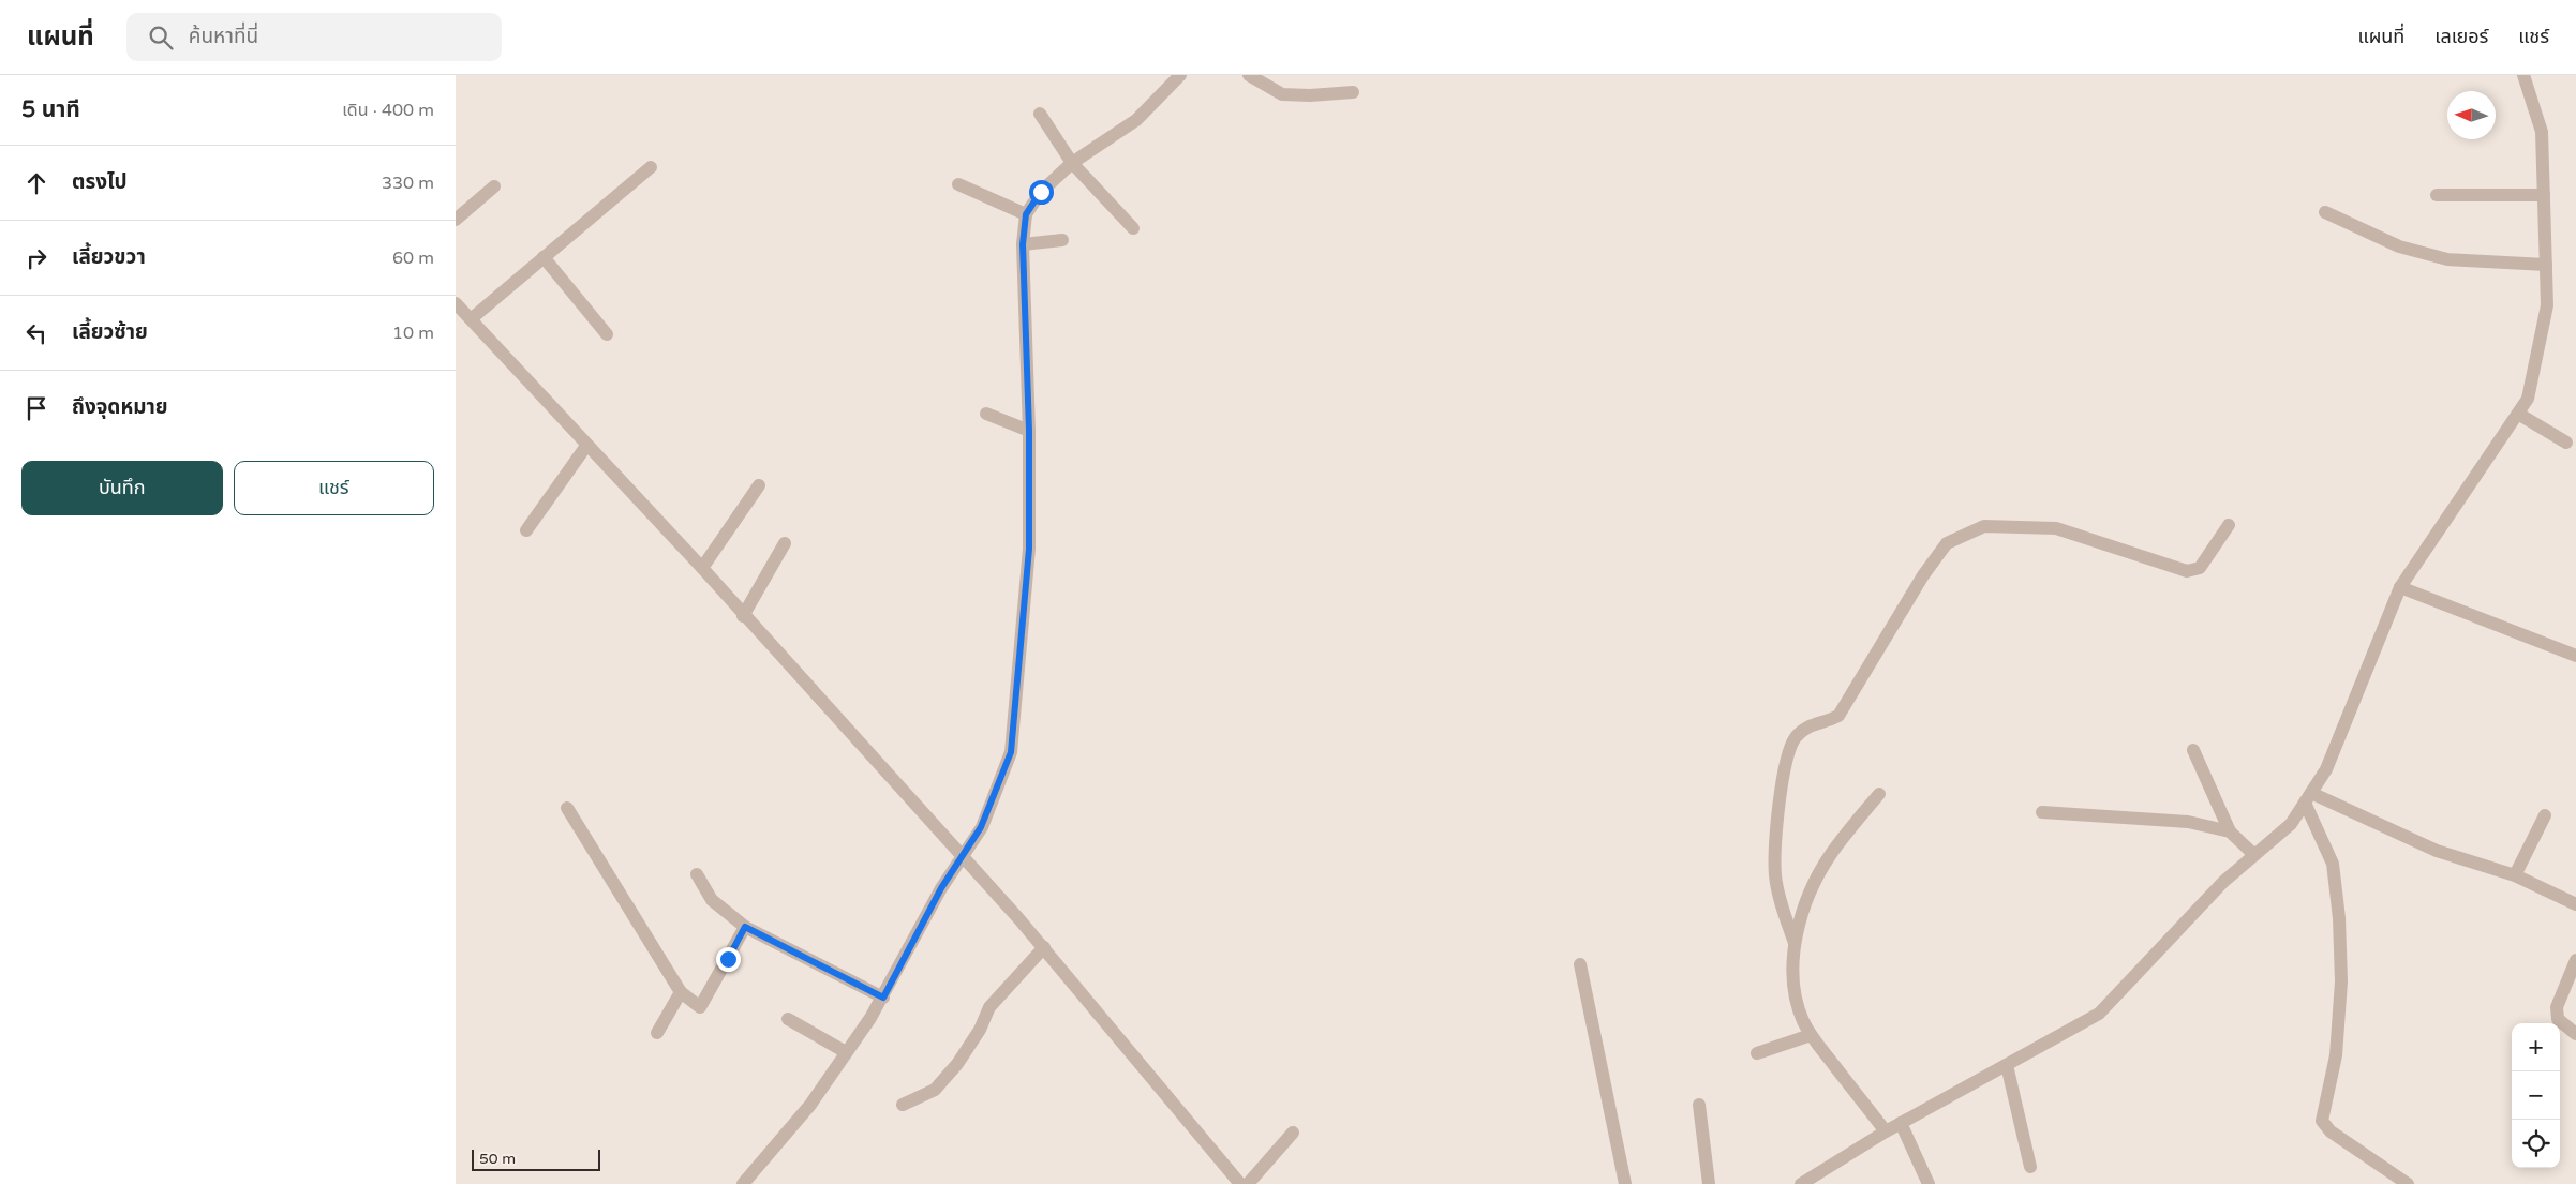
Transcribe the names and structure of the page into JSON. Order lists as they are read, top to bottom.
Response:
{
  "scale_bar": "50 m",
  "north": "left",
  "page": {
    "header": "แผนที่",
    "search": "ค้นหาที่นี่",
    "nav": ["แผนที่", "เลเยอร์", "แชร์"],
    "heading": ["5 นาที", "เดิน · 400 m"],
    "list": [
      ["ตรงไป", "330 m"],
      ["เลี้ยวขวา", "60 m"],
      ["เลี้ยวซ้าย", "10 m"],
      "ถึงจุดหมาย"
    ],
    "buttons": ["บันทึก", "แชร์"],
    "map_buttons": ["+", "−"],
    "scale": "50 m"
  }
}
